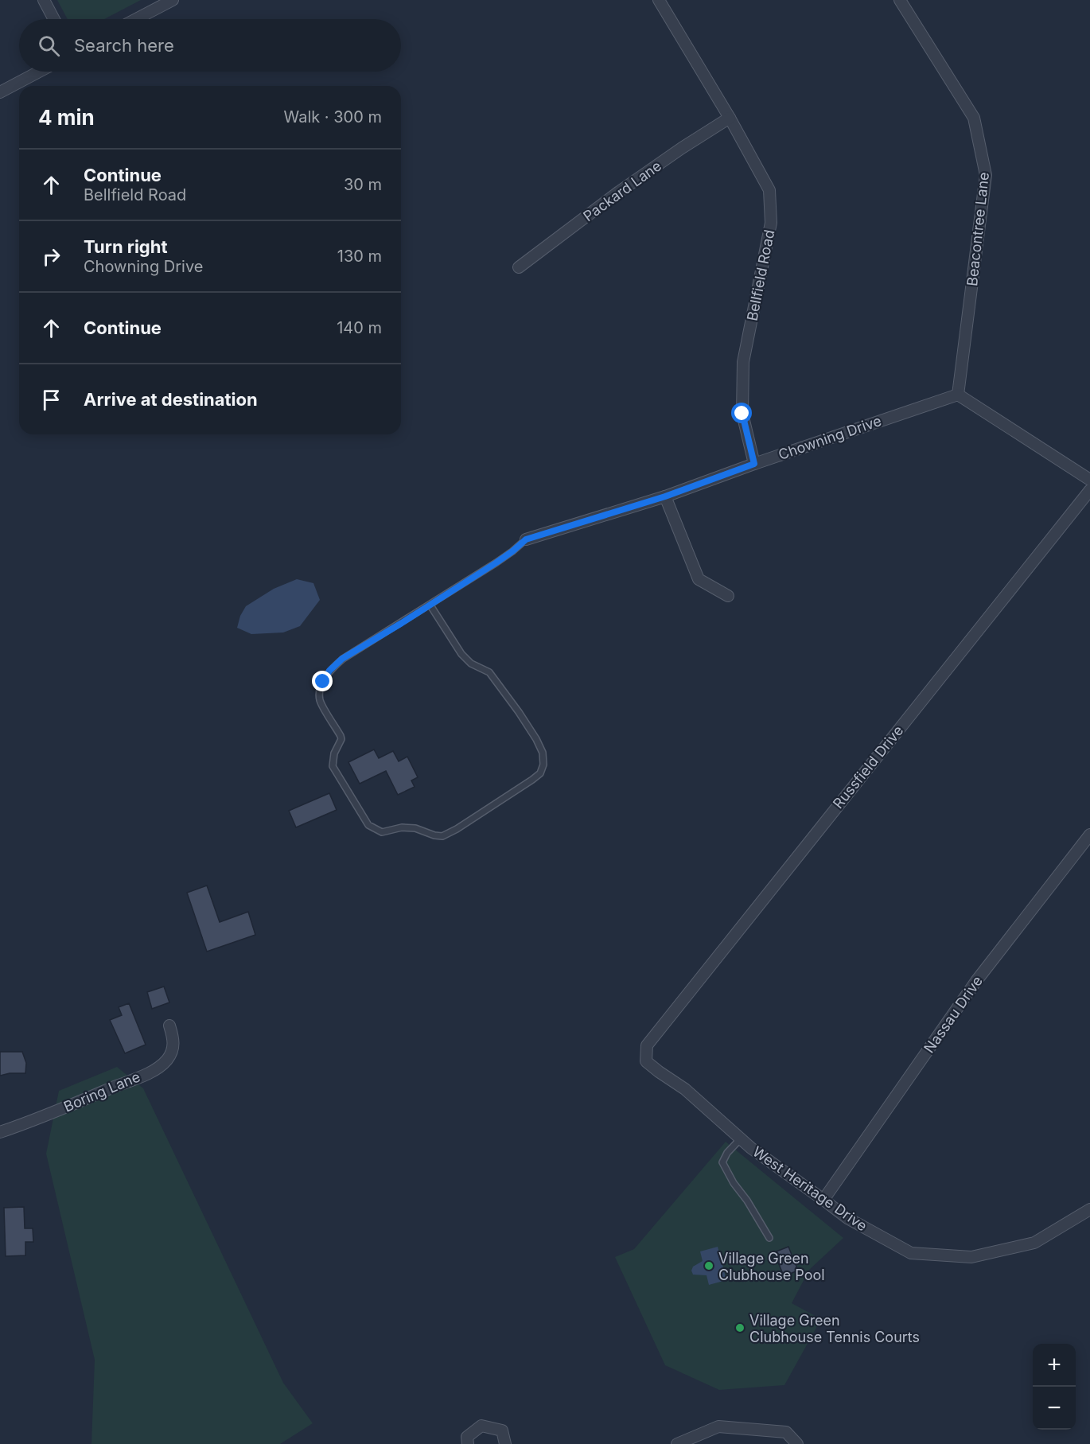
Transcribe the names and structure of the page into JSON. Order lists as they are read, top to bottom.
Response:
{
  "streets": {
    "street": [
      "Packard Lane",
      "Beacontree Lane",
      "Bellfield Road",
      "Chowning Drive",
      "Russfield Drive",
      "Nassau Drive",
      "Boring Lane",
      "West Heritage Drive"
    ]
  },
  "crossings": [
    ["Packard Lane", "Bellfield Road"],
    ["Beacontree Lane", "Chowning Drive"],
    ["Bellfield Road", "Chowning Drive"],
    ["Russfield Drive", "West Heritage Drive"],
    ["Nassau Drive", "West Heritage Drive"]
  ],
  "places": ["Village Green Clubhouse Pool", "Village Green Clubhouse Tennis Courts"],
  "page": {
    "search": "Search here",
    "heading": ["4 min", "Walk · 300 m"],
    "list": [
      ["Continue", "Bellfield Road", "30 m"],
      ["Turn right", "Chowning Drive", "130 m"],
      ["Continue", "140 m"],
      "Arrive at destination"
    ],
    "map_buttons": ["+", "−"]
  }
}
